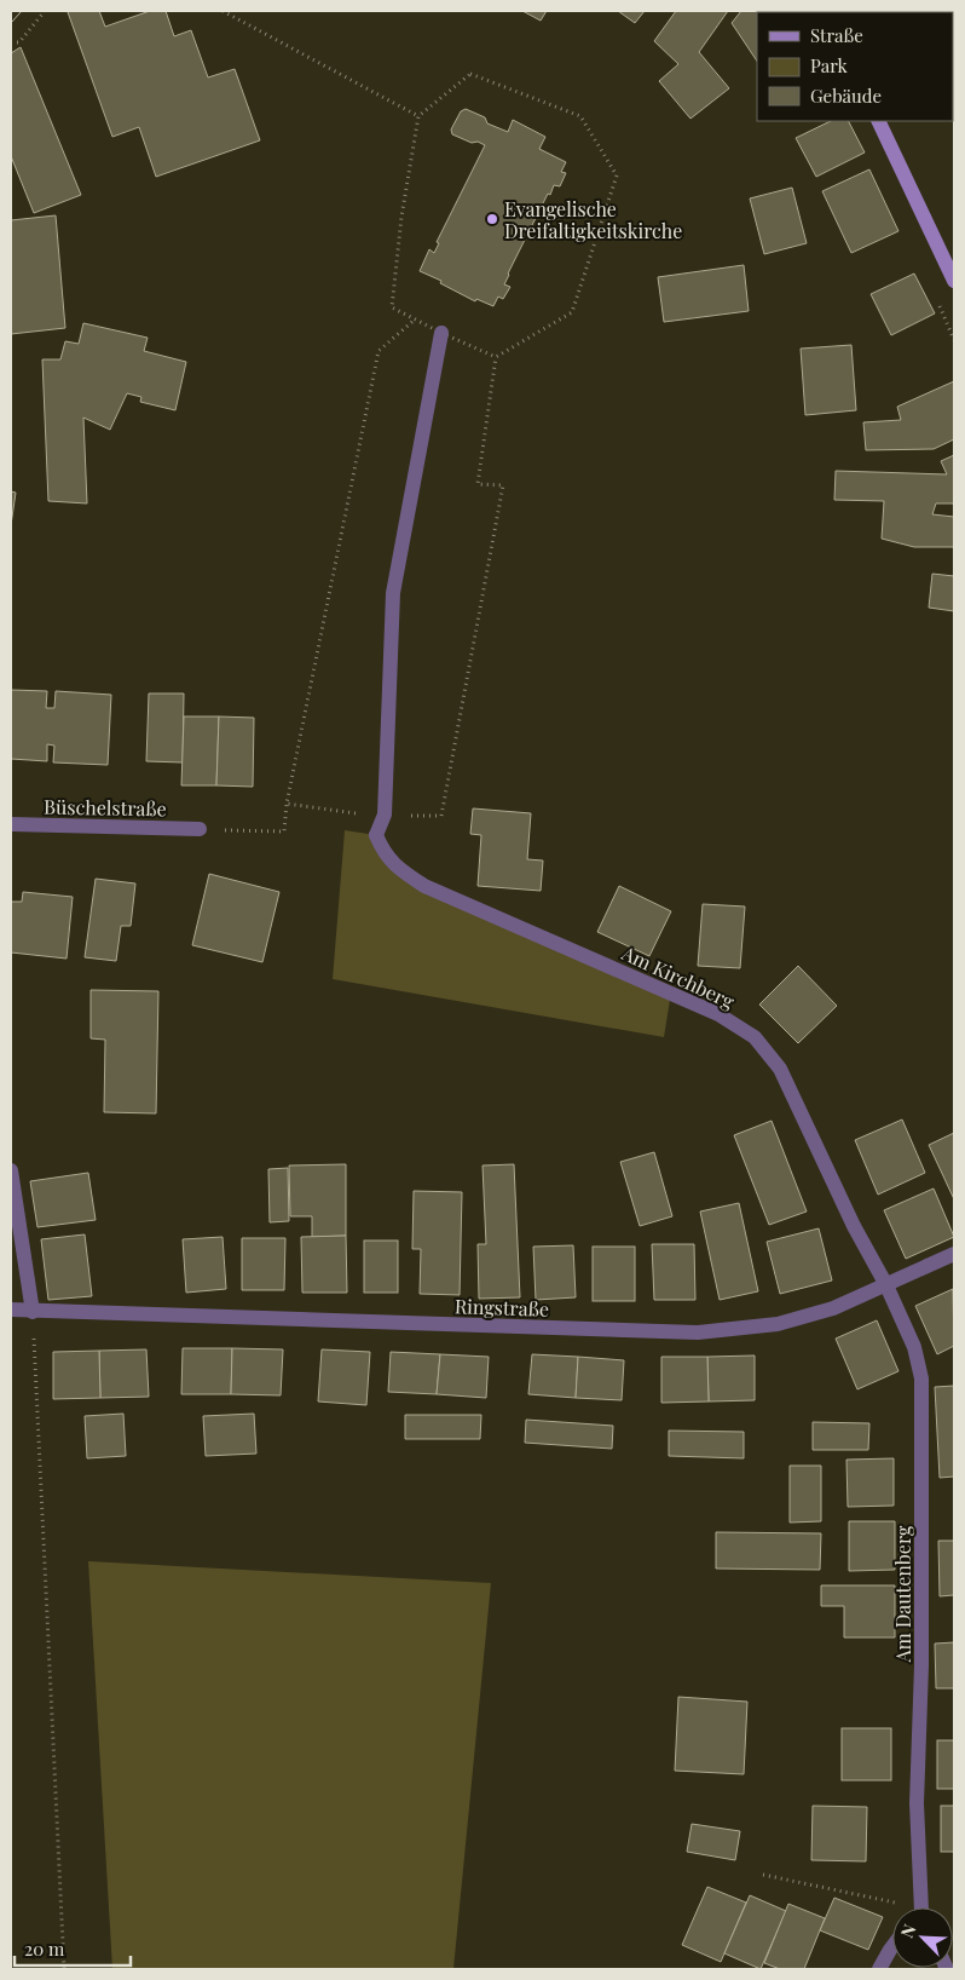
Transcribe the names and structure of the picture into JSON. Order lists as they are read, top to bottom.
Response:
{
  "streets": {
    "street": [
      "Büschelstraße",
      "Am Kirchberg",
      "Ringstraße",
      "Am Dautenberg"
    ]
  },
  "crossings": [
    ["Am Kirchberg", "Ringstraße"],
    ["Am Kirchberg", "Am Dautenberg"],
    ["Ringstraße", "Am Dautenberg"]
  ],
  "places": ["Evangelische Dreifaltigkeitskirche"],
  "legend": ["Straße", "Park", "Gebäude"],
  "scale_bar": "20 m",
  "north": "top left"
}
